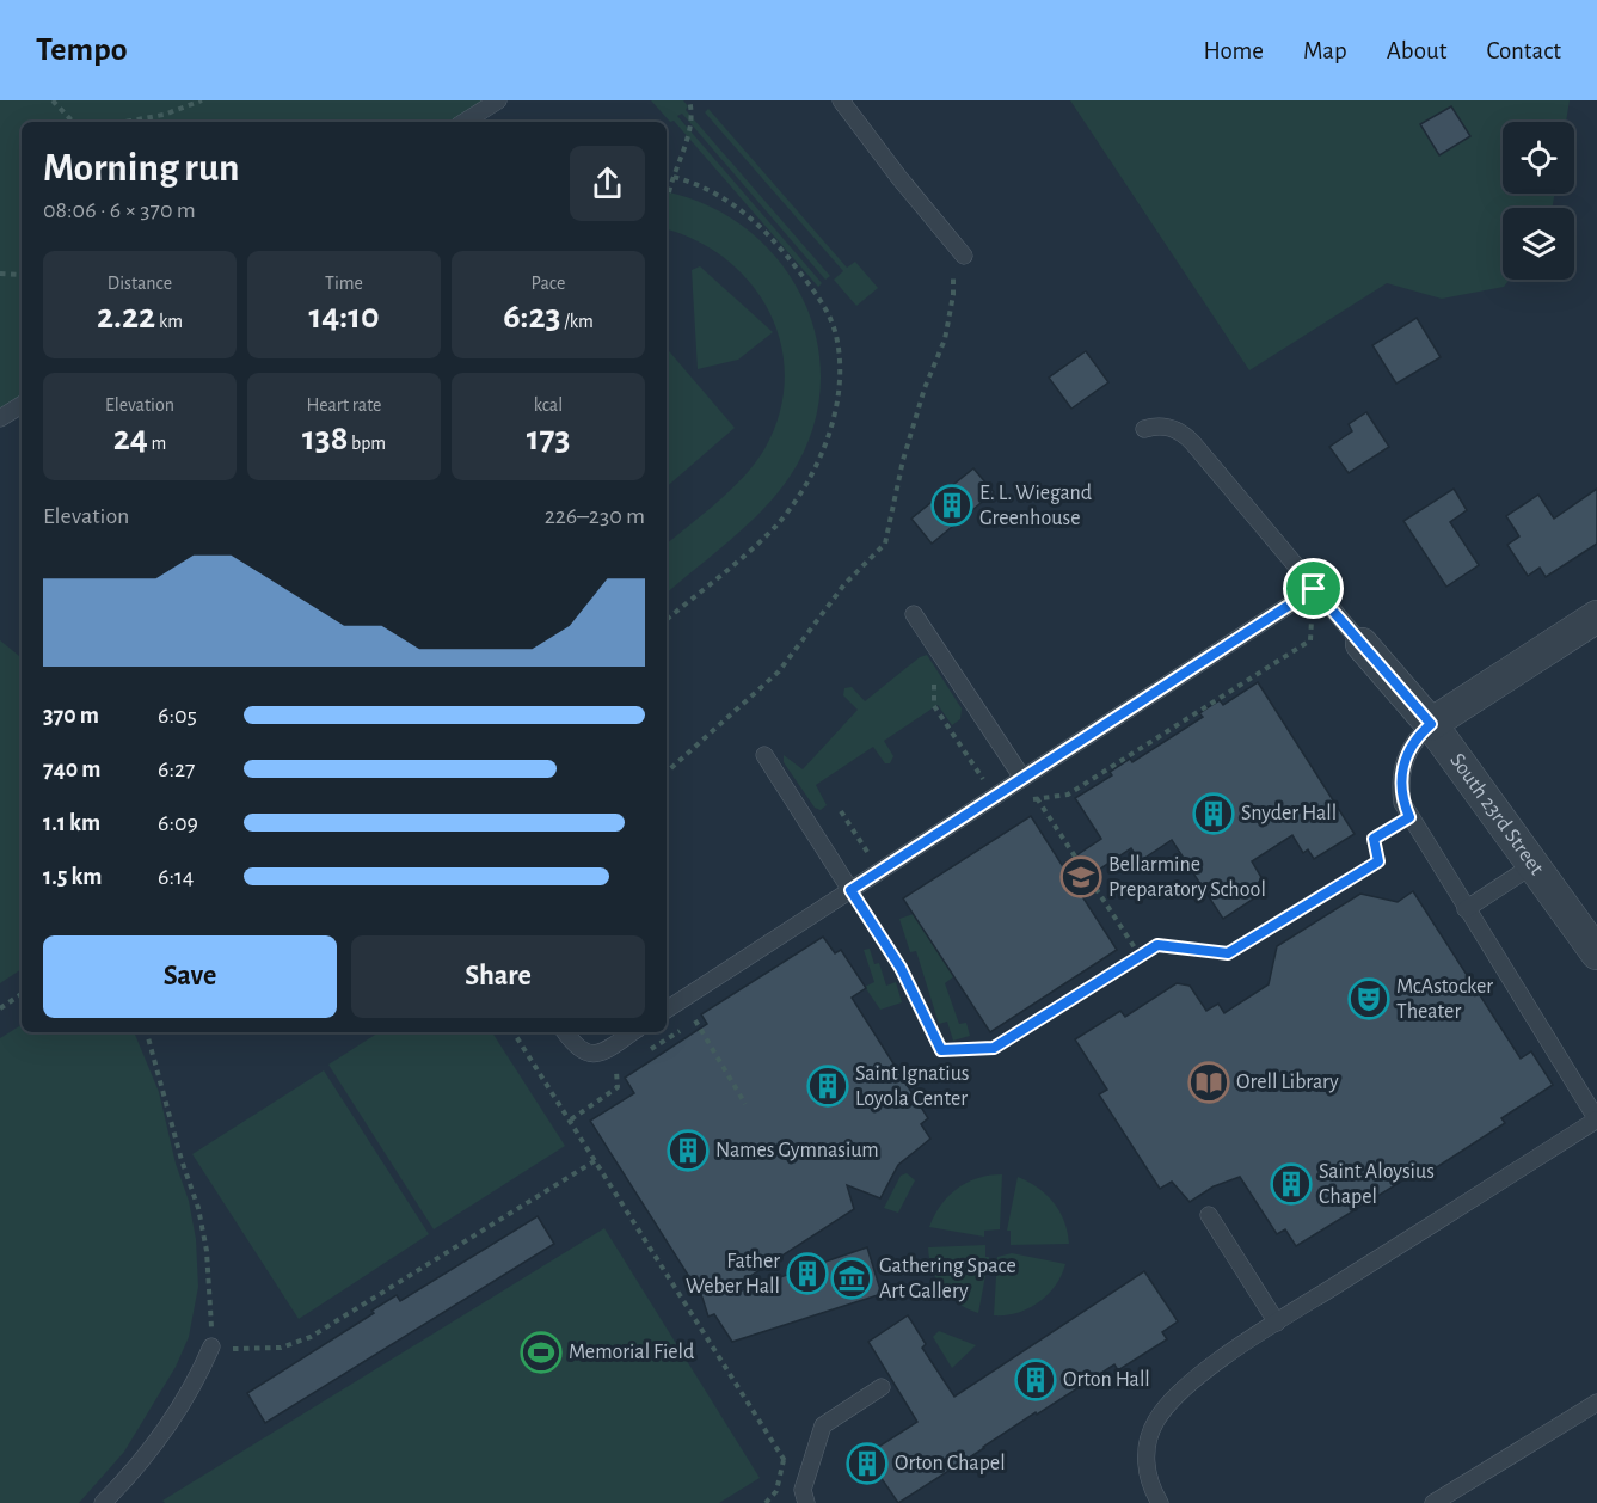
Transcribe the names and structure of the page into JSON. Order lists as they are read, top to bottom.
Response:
{
  "streets": {
    "street": ["South 23rd Street"]
  },
  "places": {
    "building": [
      "E. L. Wiegand Greenhouse",
      "Snyder Hall",
      "Saint Ignatius Loyola Center",
      "Names Gymnasium",
      "Saint Aloysius Chapel",
      "Father Weber Hall",
      "Orton Hall",
      "Orton Chapel"
    ],
    "school or university": ["Bellarmine Preparatory School"],
    "theatre": ["McAstocker Theater"],
    "library": ["Orell Library"],
    "museum": ["Gathering Space Art Gallery"],
    "sports": ["Memorial Field"]
  },
  "page": {
    "header": "Tempo",
    "nav": [
      "Home",
      "Map",
      "About",
      "Contact"
    ],
    "heading": ["Morning run", "08:06 · 6 × 370 m"],
    "stats": [
      ["Distance", "2.22 km"],
      ["Time", "14:10"],
      ["Pace", "6:23 /km"],
      ["Elevation", "24 m"],
      ["Heart rate", "138 bpm"],
      ["kcal", "173"]
    ],
    "chart": ["Elevation", "226–230 m"],
    "list": [
      {
        "name": "370 m",
        "note": "6:05"
      },
      {
        "name": "740 m",
        "note": "6:27"
      },
      {
        "name": "1.1 km",
        "note": "6:09"
      },
      {
        "name": "1.5 km",
        "note": "6:14"
      }
    ],
    "buttons": ["Save", "Share"]
  }
}
